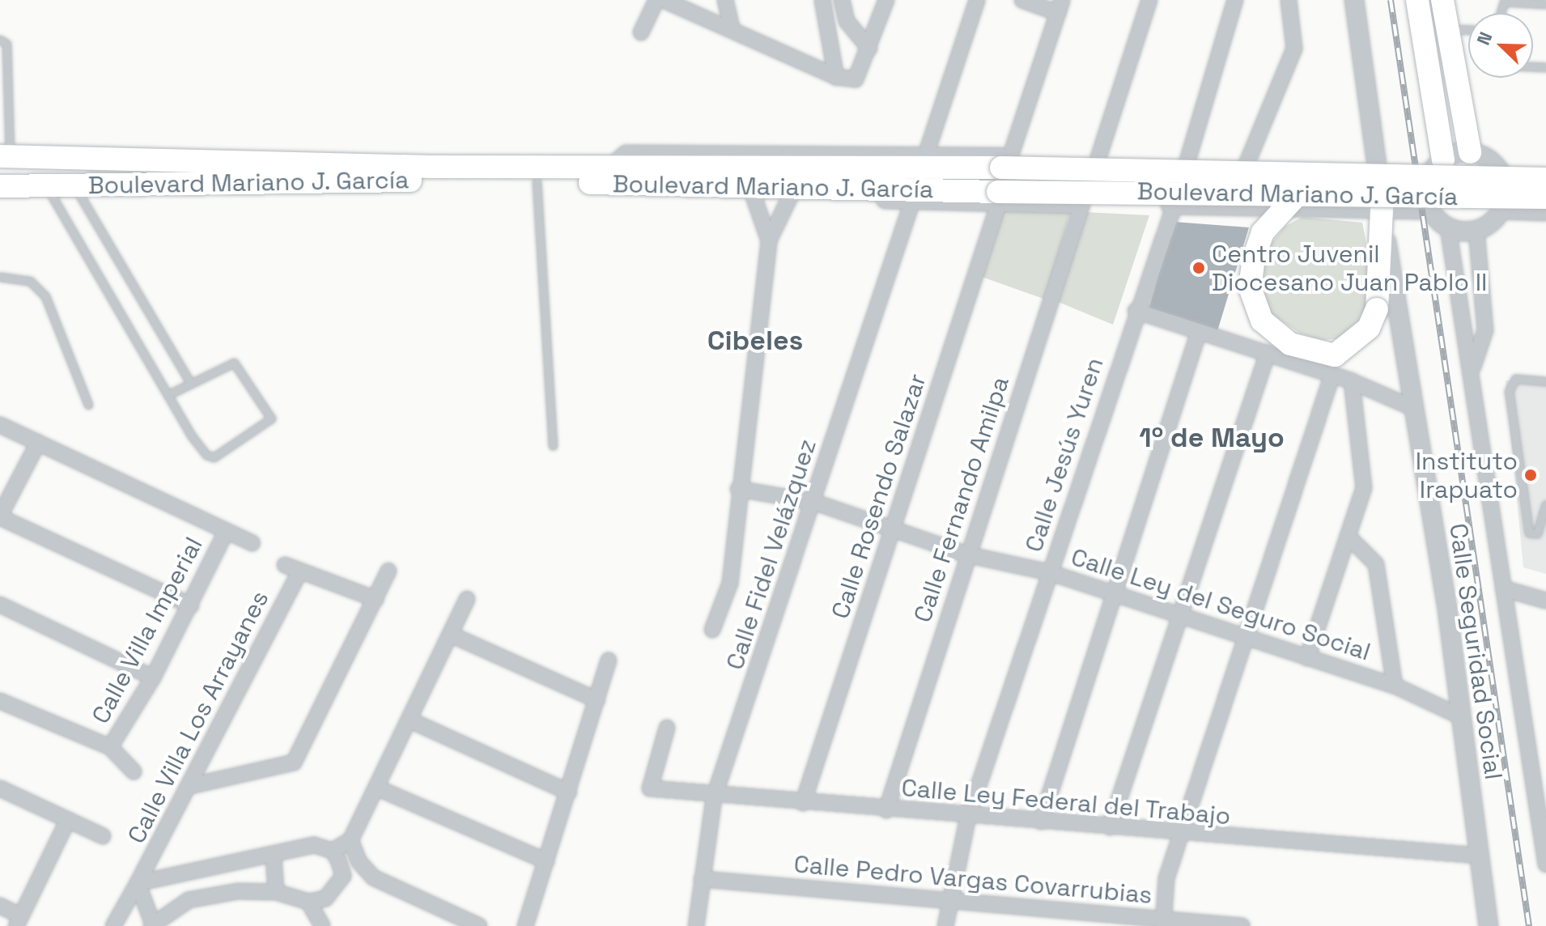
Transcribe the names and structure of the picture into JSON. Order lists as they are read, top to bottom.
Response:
{
  "streets": {
    "main road": ["Boulevard Mariano J. García"],
    "street": [
      "Calle Jesús Yuren",
      "Calle Rosendo Salazar",
      "Calle Fernando Amilpa",
      "Calle Fidel Velázquez",
      "Calle Ley del Seguro Social",
      "Calle Villa Imperial",
      "Calle Seguridad Social",
      "Calle Villa Los Arrayanes",
      "Calle Ley Federal del Trabajo",
      "Calle Pedro Vargas Covarrubias"
    ]
  },
  "crossings": [
    ["Boulevard Mariano J. García", "Calle Rosendo Salazar"],
    ["Calle Jesús Yuren", "Calle Ley del Seguro Social"],
    ["Calle Jesús Yuren", "Calle Ley Federal del Trabajo"],
    ["Calle Jesús Yuren", "Calle Pedro Vargas Covarrubias"],
    ["Calle Rosendo Salazar", "Calle Ley del Seguro Social"],
    ["Calle Rosendo Salazar", "Calle Ley Federal del Trabajo"],
    ["Calle Fernando Amilpa", "Calle Ley del Seguro Social"],
    ["Calle Fernando Amilpa", "Calle Ley Federal del Trabajo"],
    ["Calle Fidel Velázquez", "Calle Ley del Seguro Social"],
    ["Calle Fidel Velázquez", "Calle Ley Federal del Trabajo"],
    ["Calle Fidel Velázquez", "Calle Pedro Vargas Covarrubias"],
    ["Calle Ley del Seguro Social", "Calle Seguridad Social"],
    ["Calle Seguridad Social", "Calle Ley Federal del Trabajo"]
  ],
  "districts": ["Cibeles", "1º de Mayo"],
  "places": ["Centro Juvenil Diocesano Juan Pablo II", "Instituto Irapuato"],
  "north": "top left"
}
